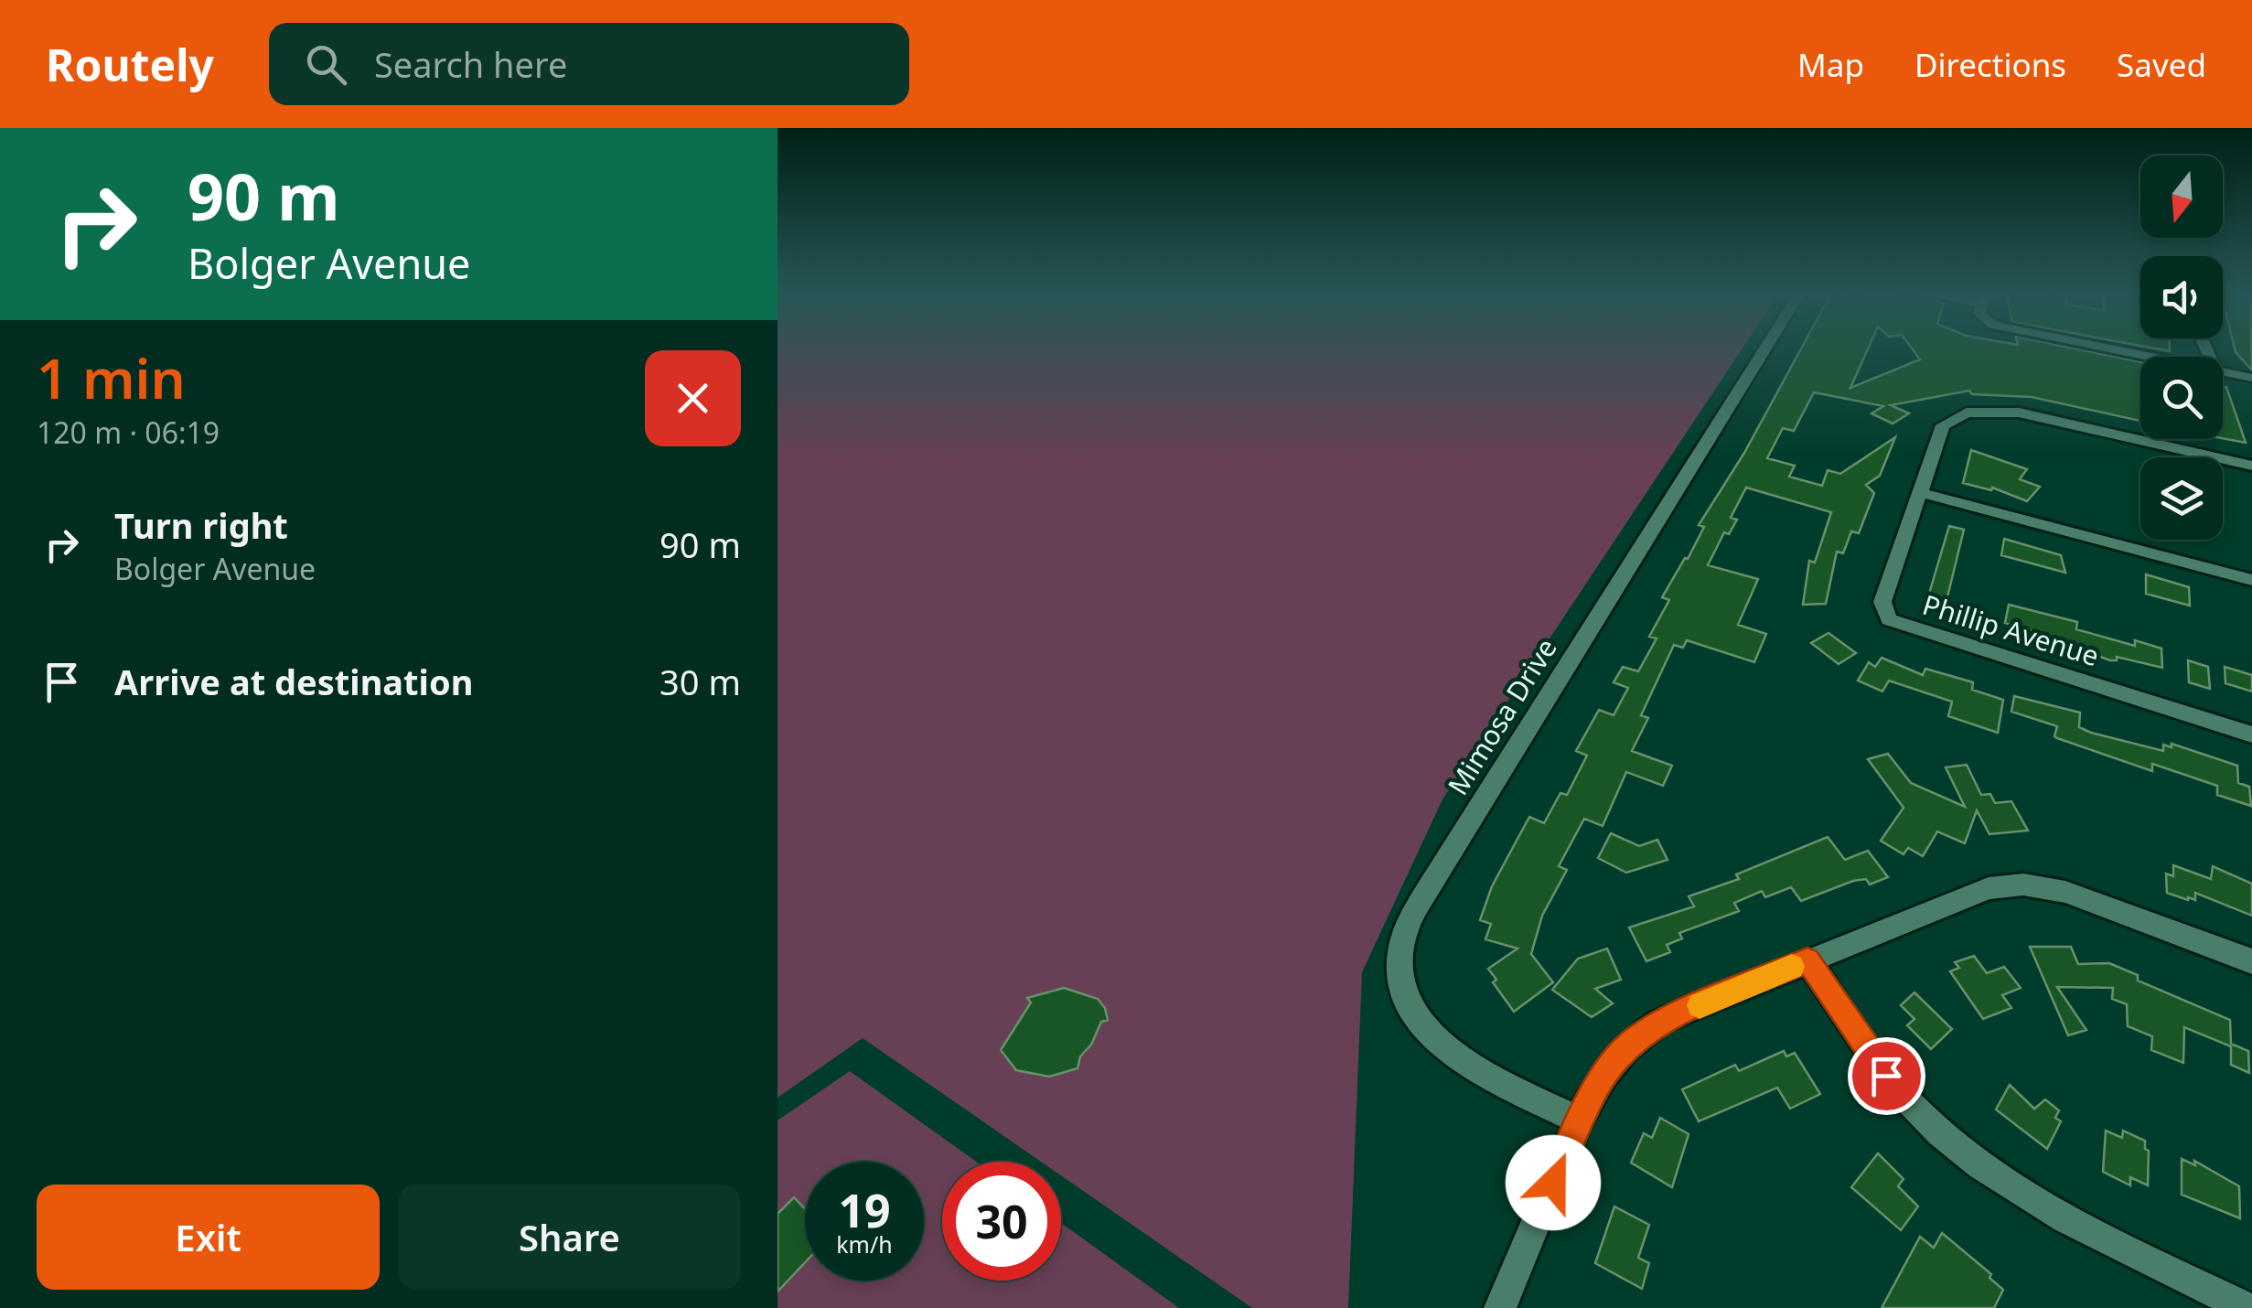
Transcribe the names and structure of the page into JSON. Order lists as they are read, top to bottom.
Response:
{
  "streets": {
    "street": ["Phillip Avenue", "Mimosa Drive"]
  },
  "north": "bottom",
  "page": {
    "header": "Routely",
    "search": "Search here",
    "nav": ["Map", "Directions", "Saved"],
    "turn": ["90 m", "Bolger Avenue"],
    "heading": ["1 min", "120 m · 06:19"],
    "list": [
      {
        "name": "Turn right",
        "note": "Bolger Avenue",
        "value": "90 m"
      },
      {
        "name": "Arrive at destination",
        "value": "30 m"
      }
    ],
    "speed": "19 km/h",
    "limit": "30",
    "buttons": ["Exit", "Share"]
  }
}
